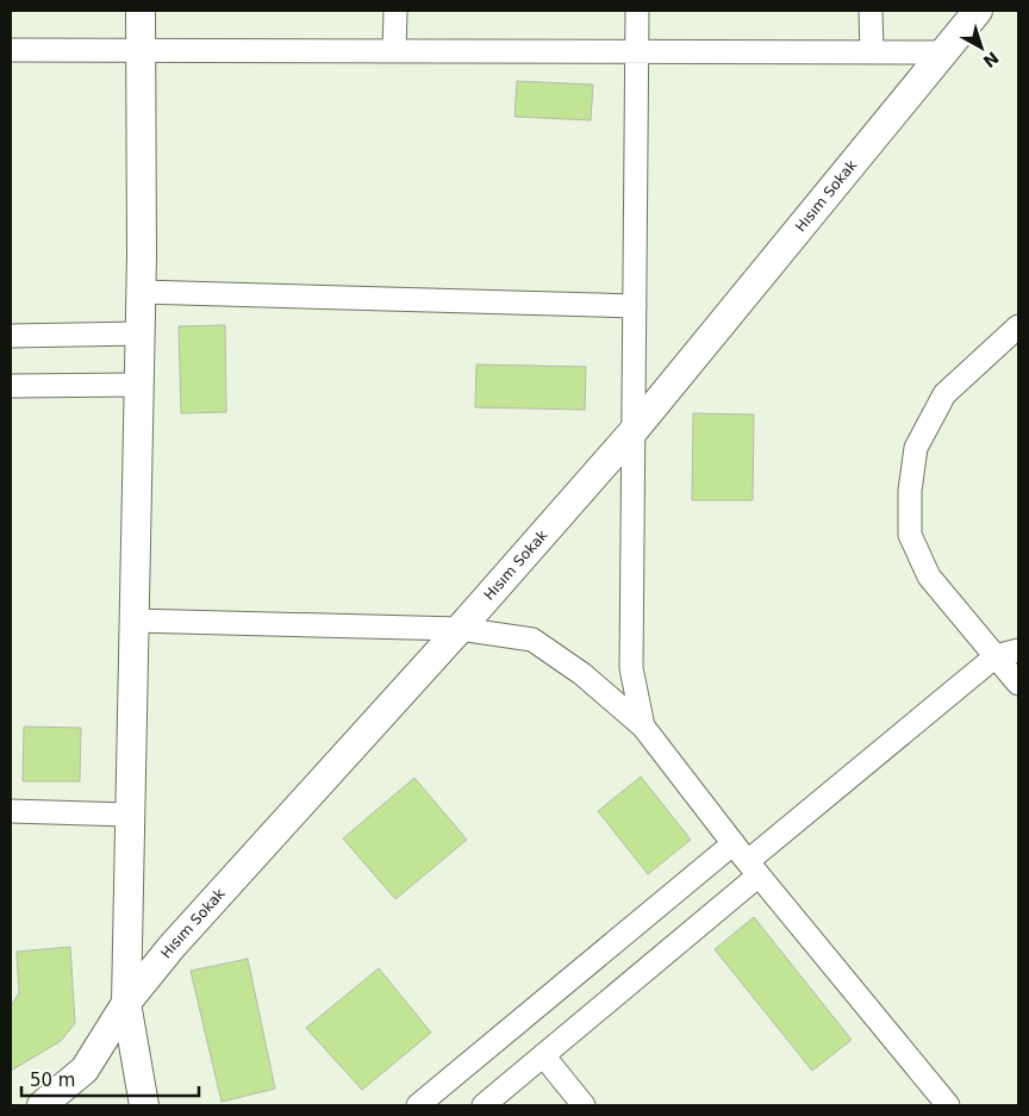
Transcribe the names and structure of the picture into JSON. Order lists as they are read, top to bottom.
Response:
{
  "streets": {
    "street": ["Hısım Sokak"]
  },
  "scale_bar": "50 m",
  "north": "bottom right"
}
